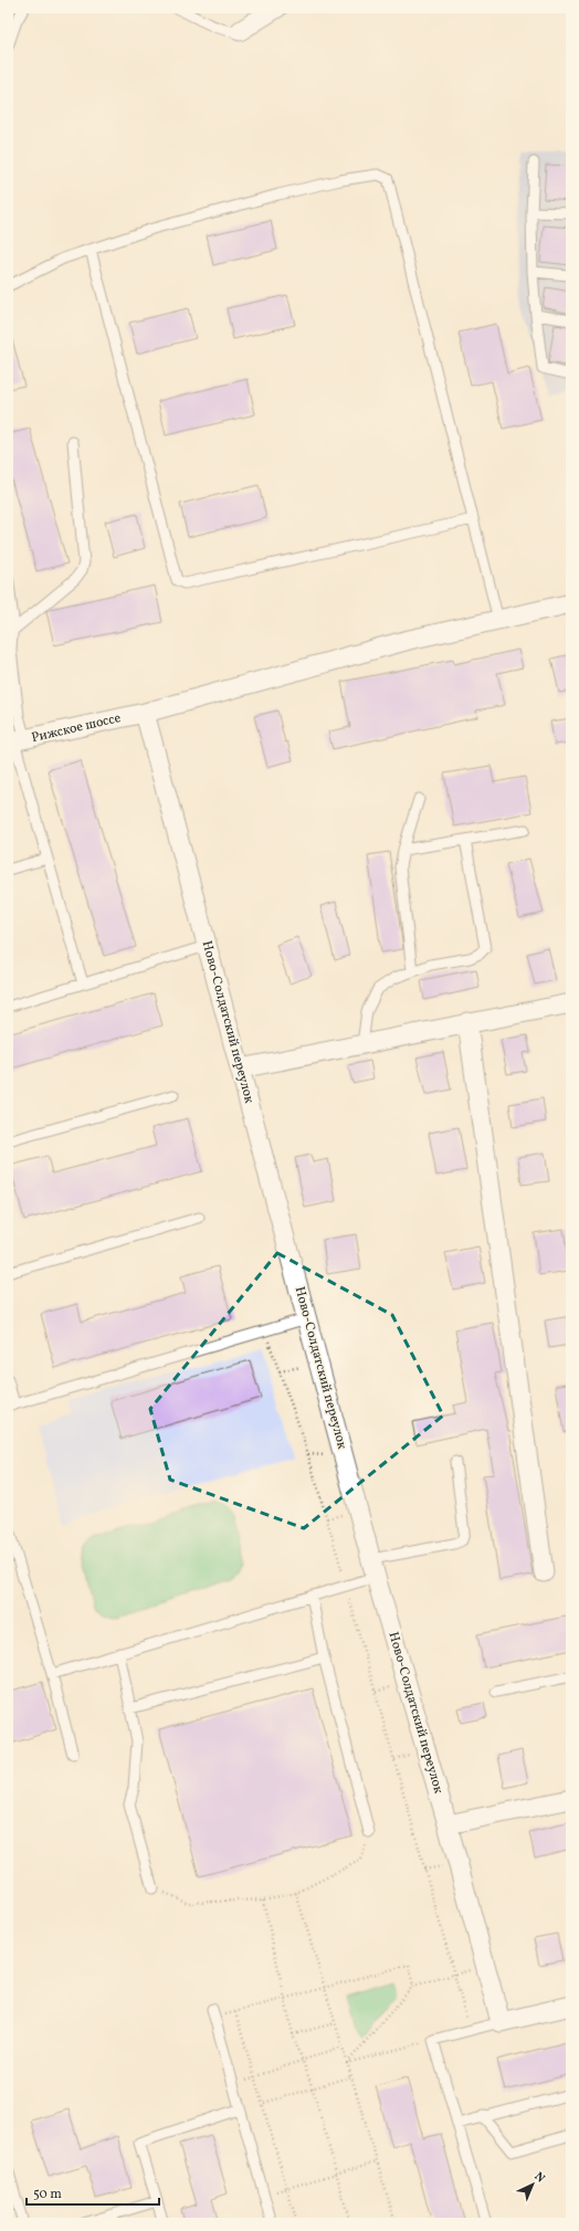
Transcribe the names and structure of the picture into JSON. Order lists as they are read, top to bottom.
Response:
{
  "streets": {
    "street": ["Рижское шоссе", "Ново-Солдатский переулок"]
  },
  "crossings": [
    ["Рижское шоссе", "Ново-Солдатский переулок"]
  ],
  "scale_bar": "50 m",
  "north": "top right"
}
